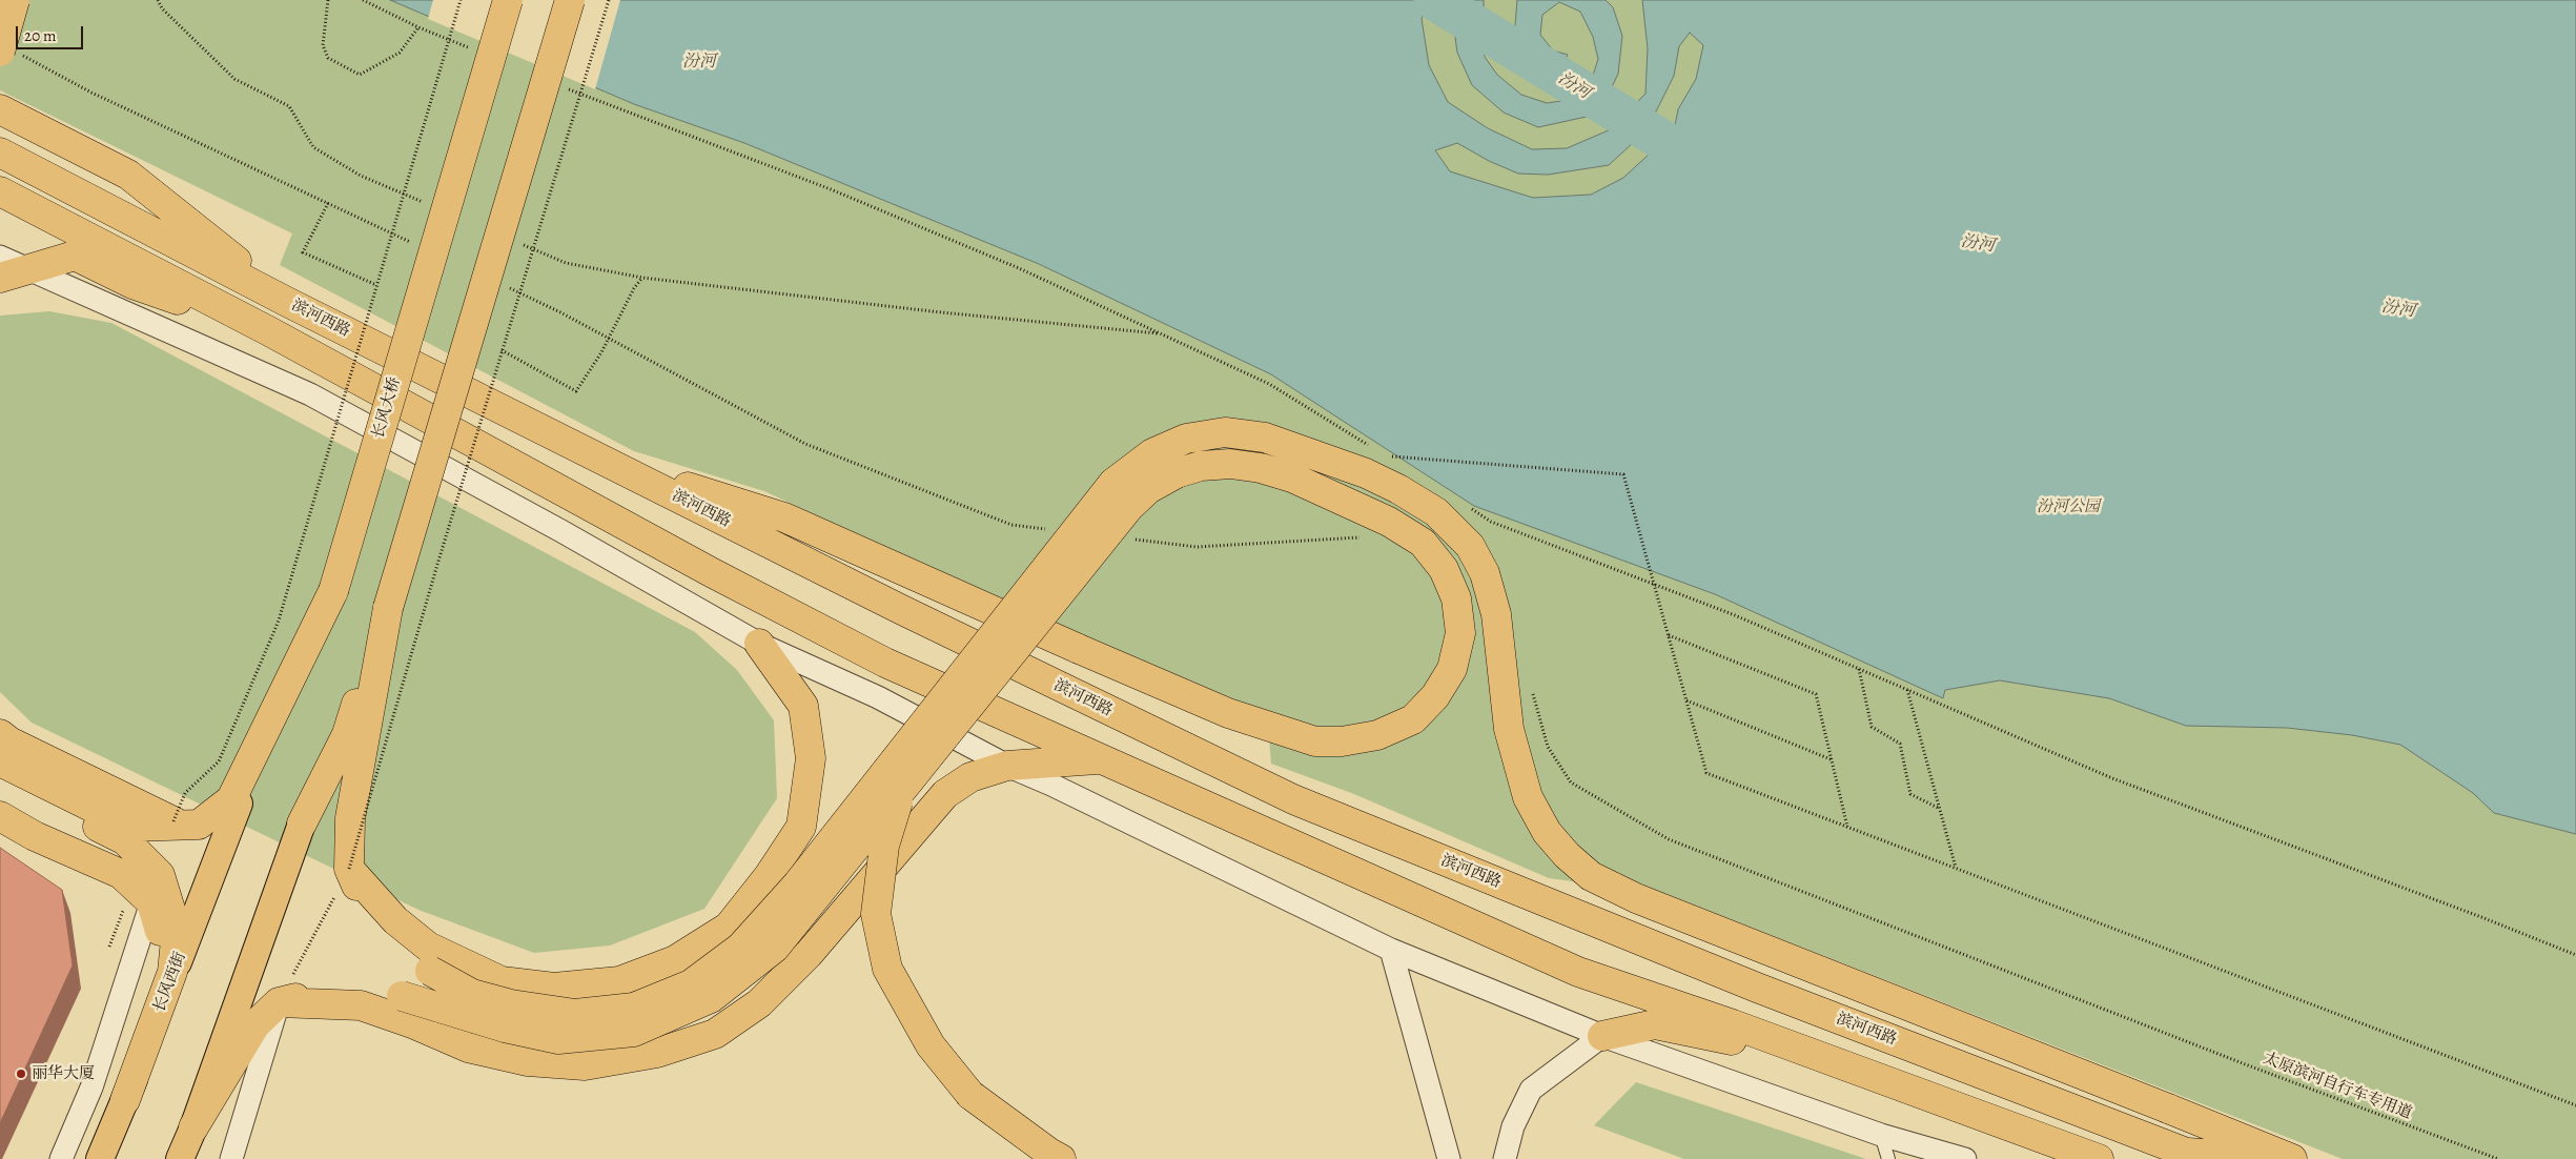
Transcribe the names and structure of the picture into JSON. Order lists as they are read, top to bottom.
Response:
{
  "streets": {
    "highway": ["滨河西路", "长风大桥"],
    "main road": ["长风西街"],
    "path": ["太原滨河自行车专用道"]
  },
  "crossings": [
    ["长风大桥", "长风西街"]
  ],
  "water": ["汾河"],
  "parks": ["汾河公园"],
  "places": ["丽华大厦"],
  "scale_bar": "20 m"
}
